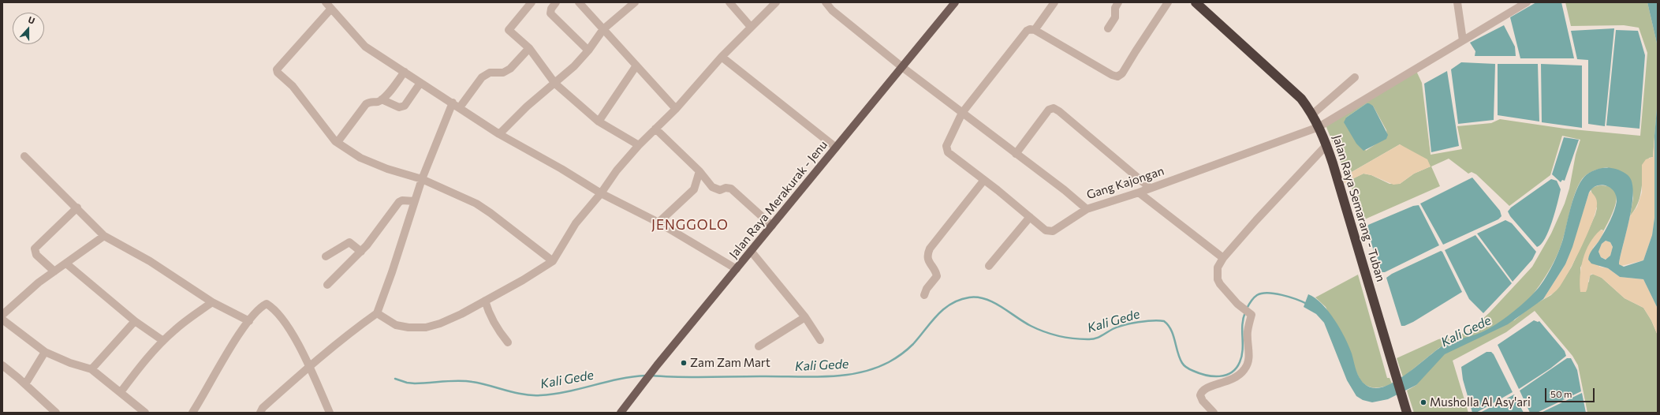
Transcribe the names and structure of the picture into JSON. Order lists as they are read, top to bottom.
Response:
{
  "streets": {
    "highway": ["Jalan Raya Semarang - Tuban"],
    "main road": ["Jalan Raya Merakurak - Jenu"],
    "street": ["Gang Kajongan"]
  },
  "crossings": [
    ["Gang Kajongan", "Jalan Raya Merakurak - Jenu"],
    ["Gang Kajongan", "Jalan Raya Semarang - Tuban"]
  ],
  "districts": ["JENGGOLO"],
  "water": ["Kali Gede"],
  "places": ["Zam Zam Mart", "Musholla Al Asy'ari"],
  "scale_bar": "50 m",
  "north": "top"
}
